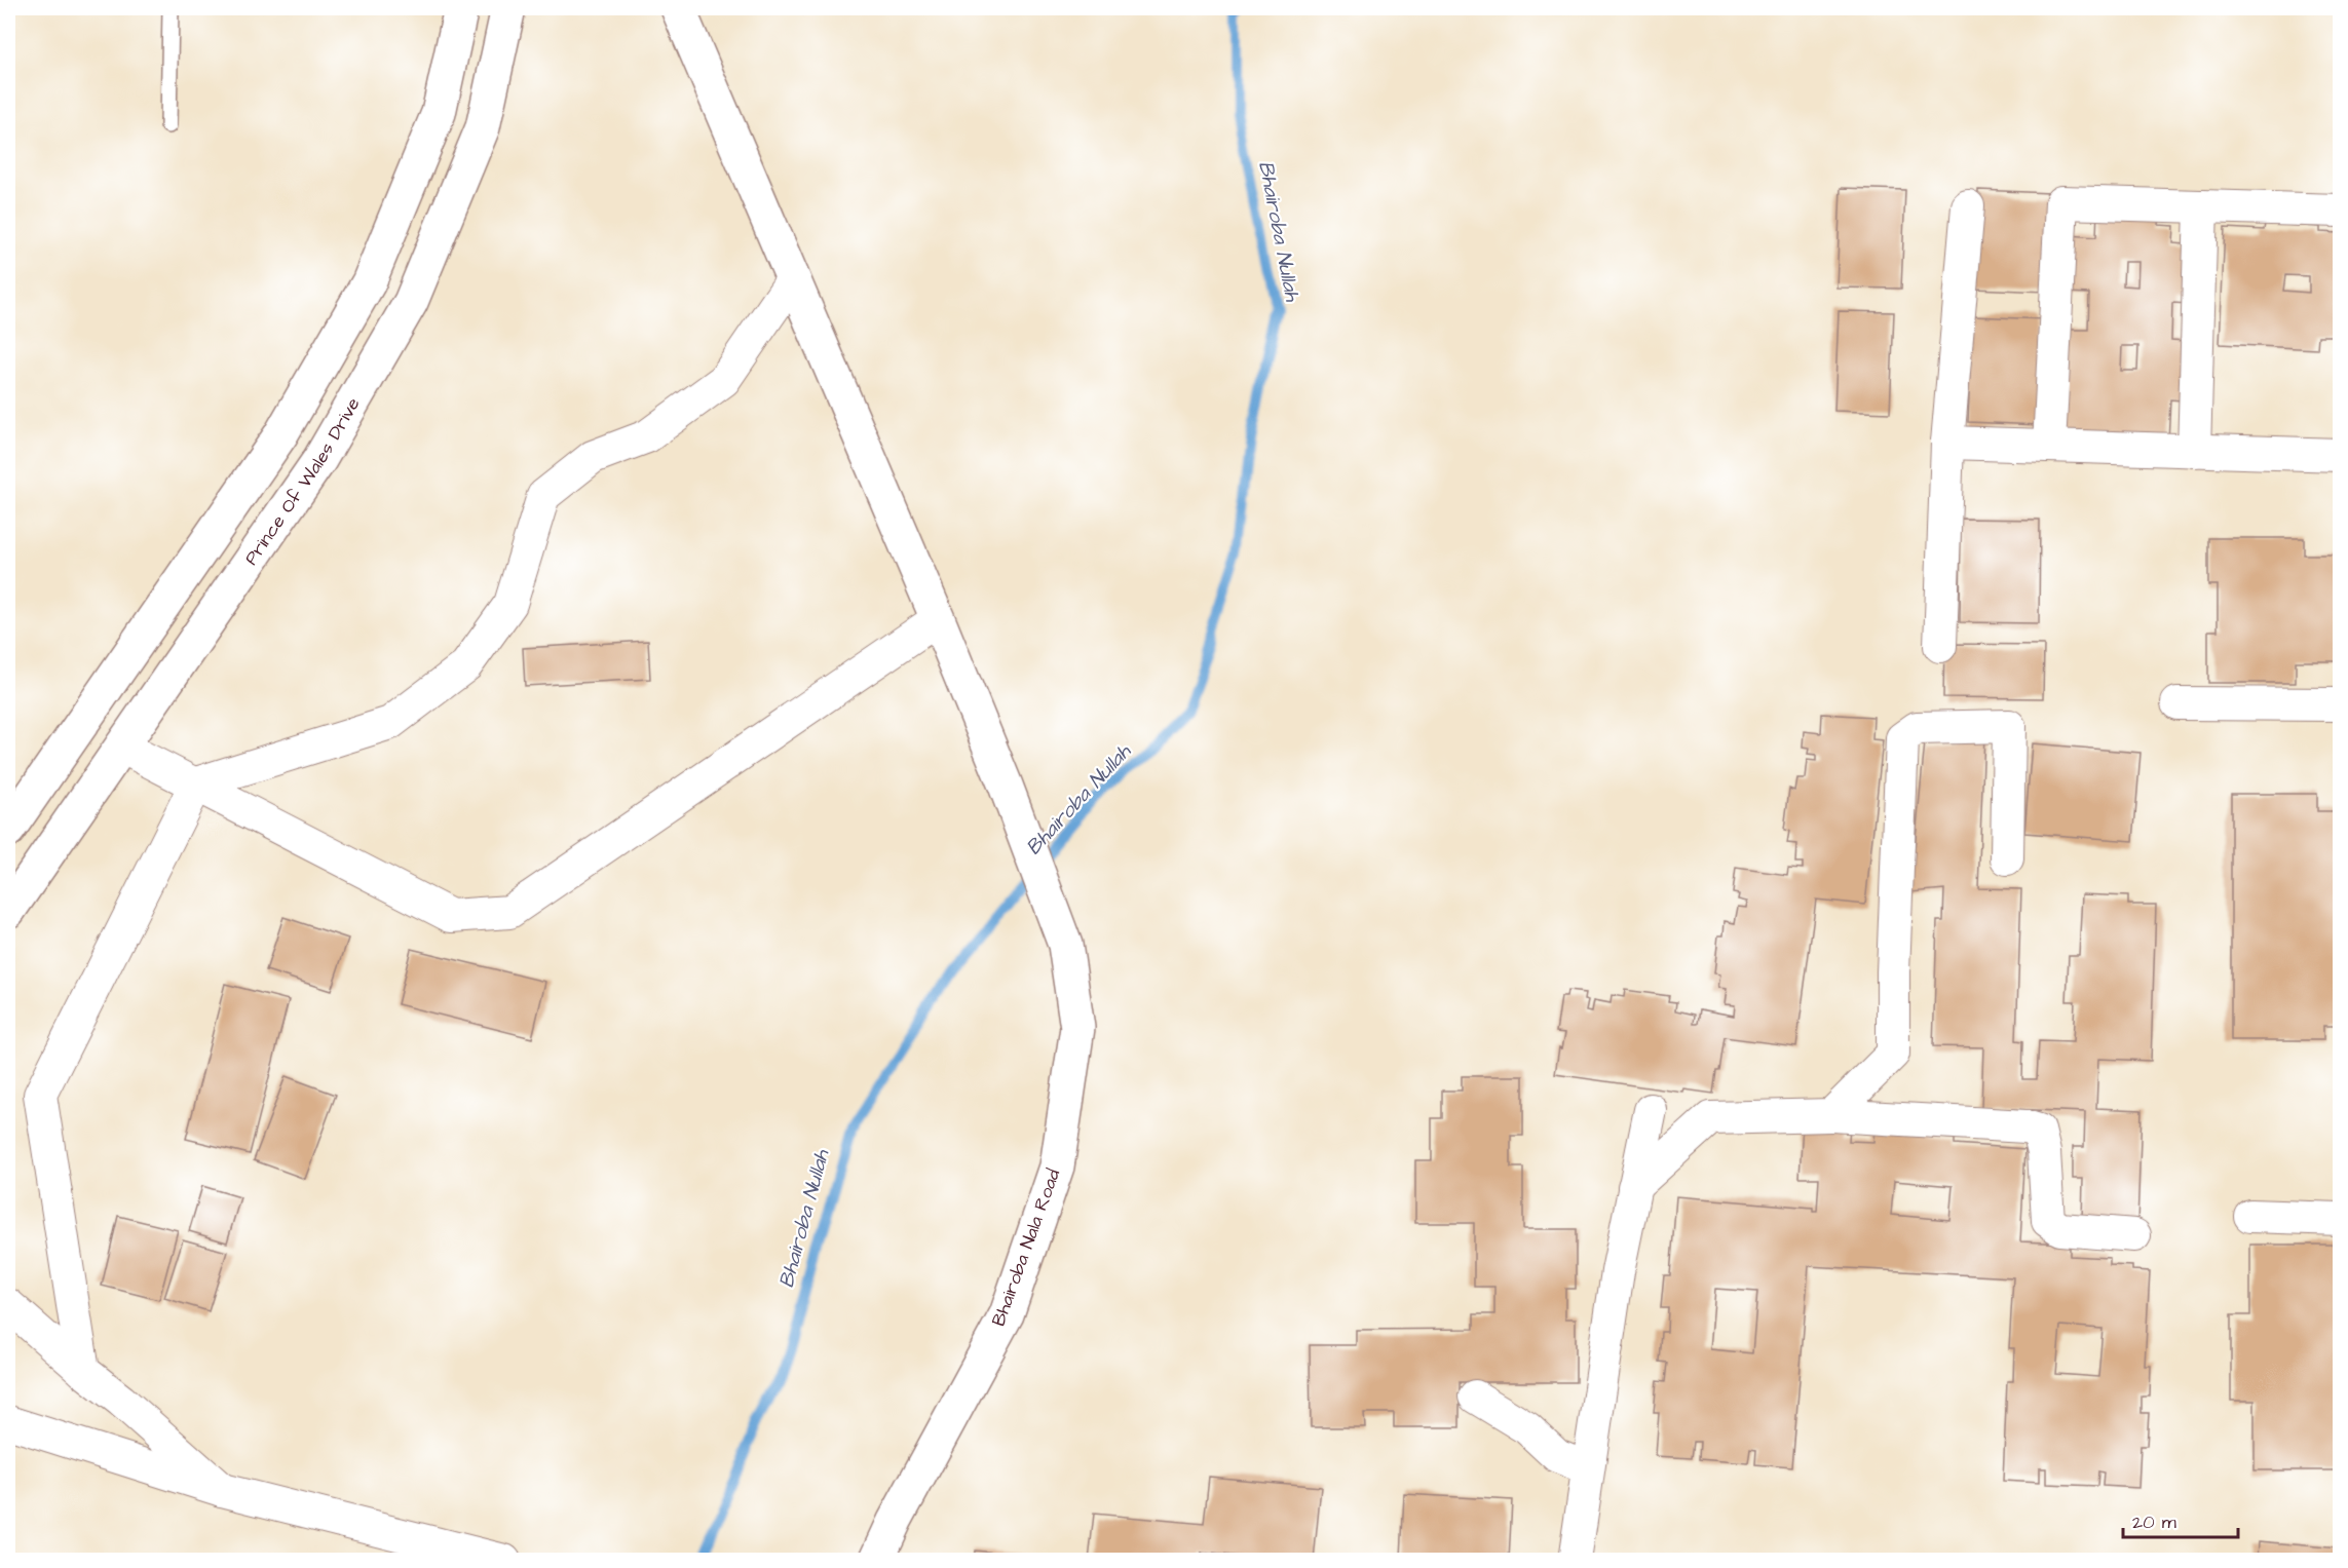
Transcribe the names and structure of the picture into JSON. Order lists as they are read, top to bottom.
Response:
{
  "streets": {
    "street": ["Prince Of Wales Drive", "Bhairoba Nala Road"]
  },
  "water": ["Bhairoba Nullah"],
  "scale_bar": "20 m"
}
